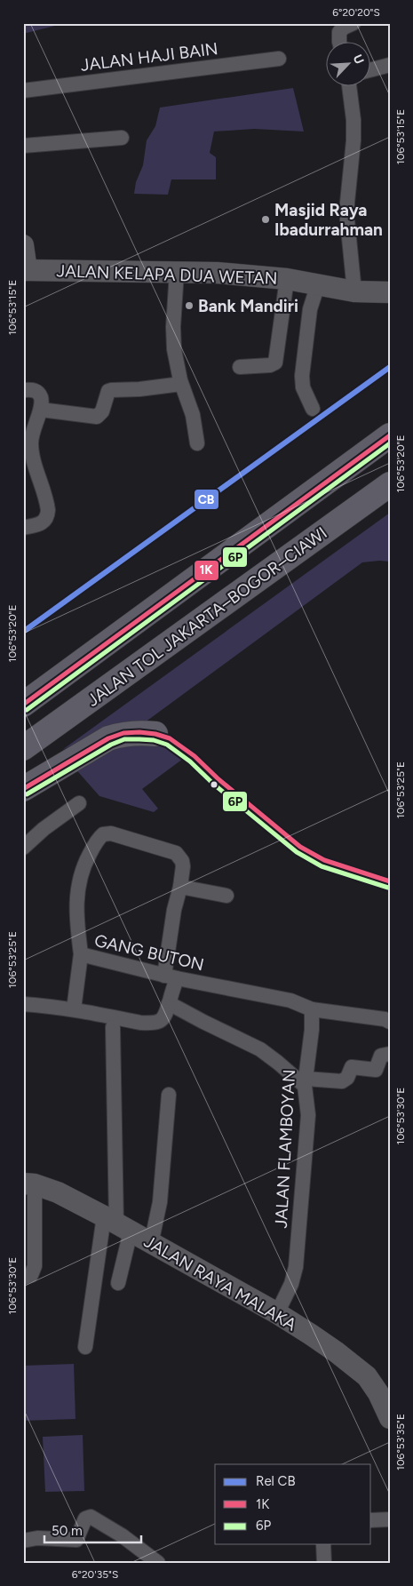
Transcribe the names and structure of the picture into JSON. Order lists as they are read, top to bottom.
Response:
{
  "streets": {
    "highway": ["JALAN TOL JAKARTA–BOGOR–CIAWI"],
    "street": [
      "JALAN HAJI BAIN",
      "JALAN KELAPA DUA WETAN",
      "GANG BUTON",
      "JALAN FLAMBOYAN",
      "JALAN RAYA MALAKA"
    ]
  },
  "crossings": [
    ["GANG BUTON", "JALAN FLAMBOYAN"],
    ["JALAN FLAMBOYAN", "JALAN RAYA MALAKA"]
  ],
  "places": ["Masjid Raya Ibadurrahman", "Bank Mandiri"],
  "lines": ["rail line CB", "transit line 1K", "transit line 6P"],
  "legend": ["Rel CB", "1K", "6P"],
  "scale_bar": "50 m",
  "north": "top right",
  "coordinates": [
    "6°20'20\"S",
    "106°53'15\"E",
    "106°53'20\"E",
    "106°53'25\"E",
    "106°53'30\"E",
    "106°53'35\"E",
    "6°20'35\"S"
  ]
}
